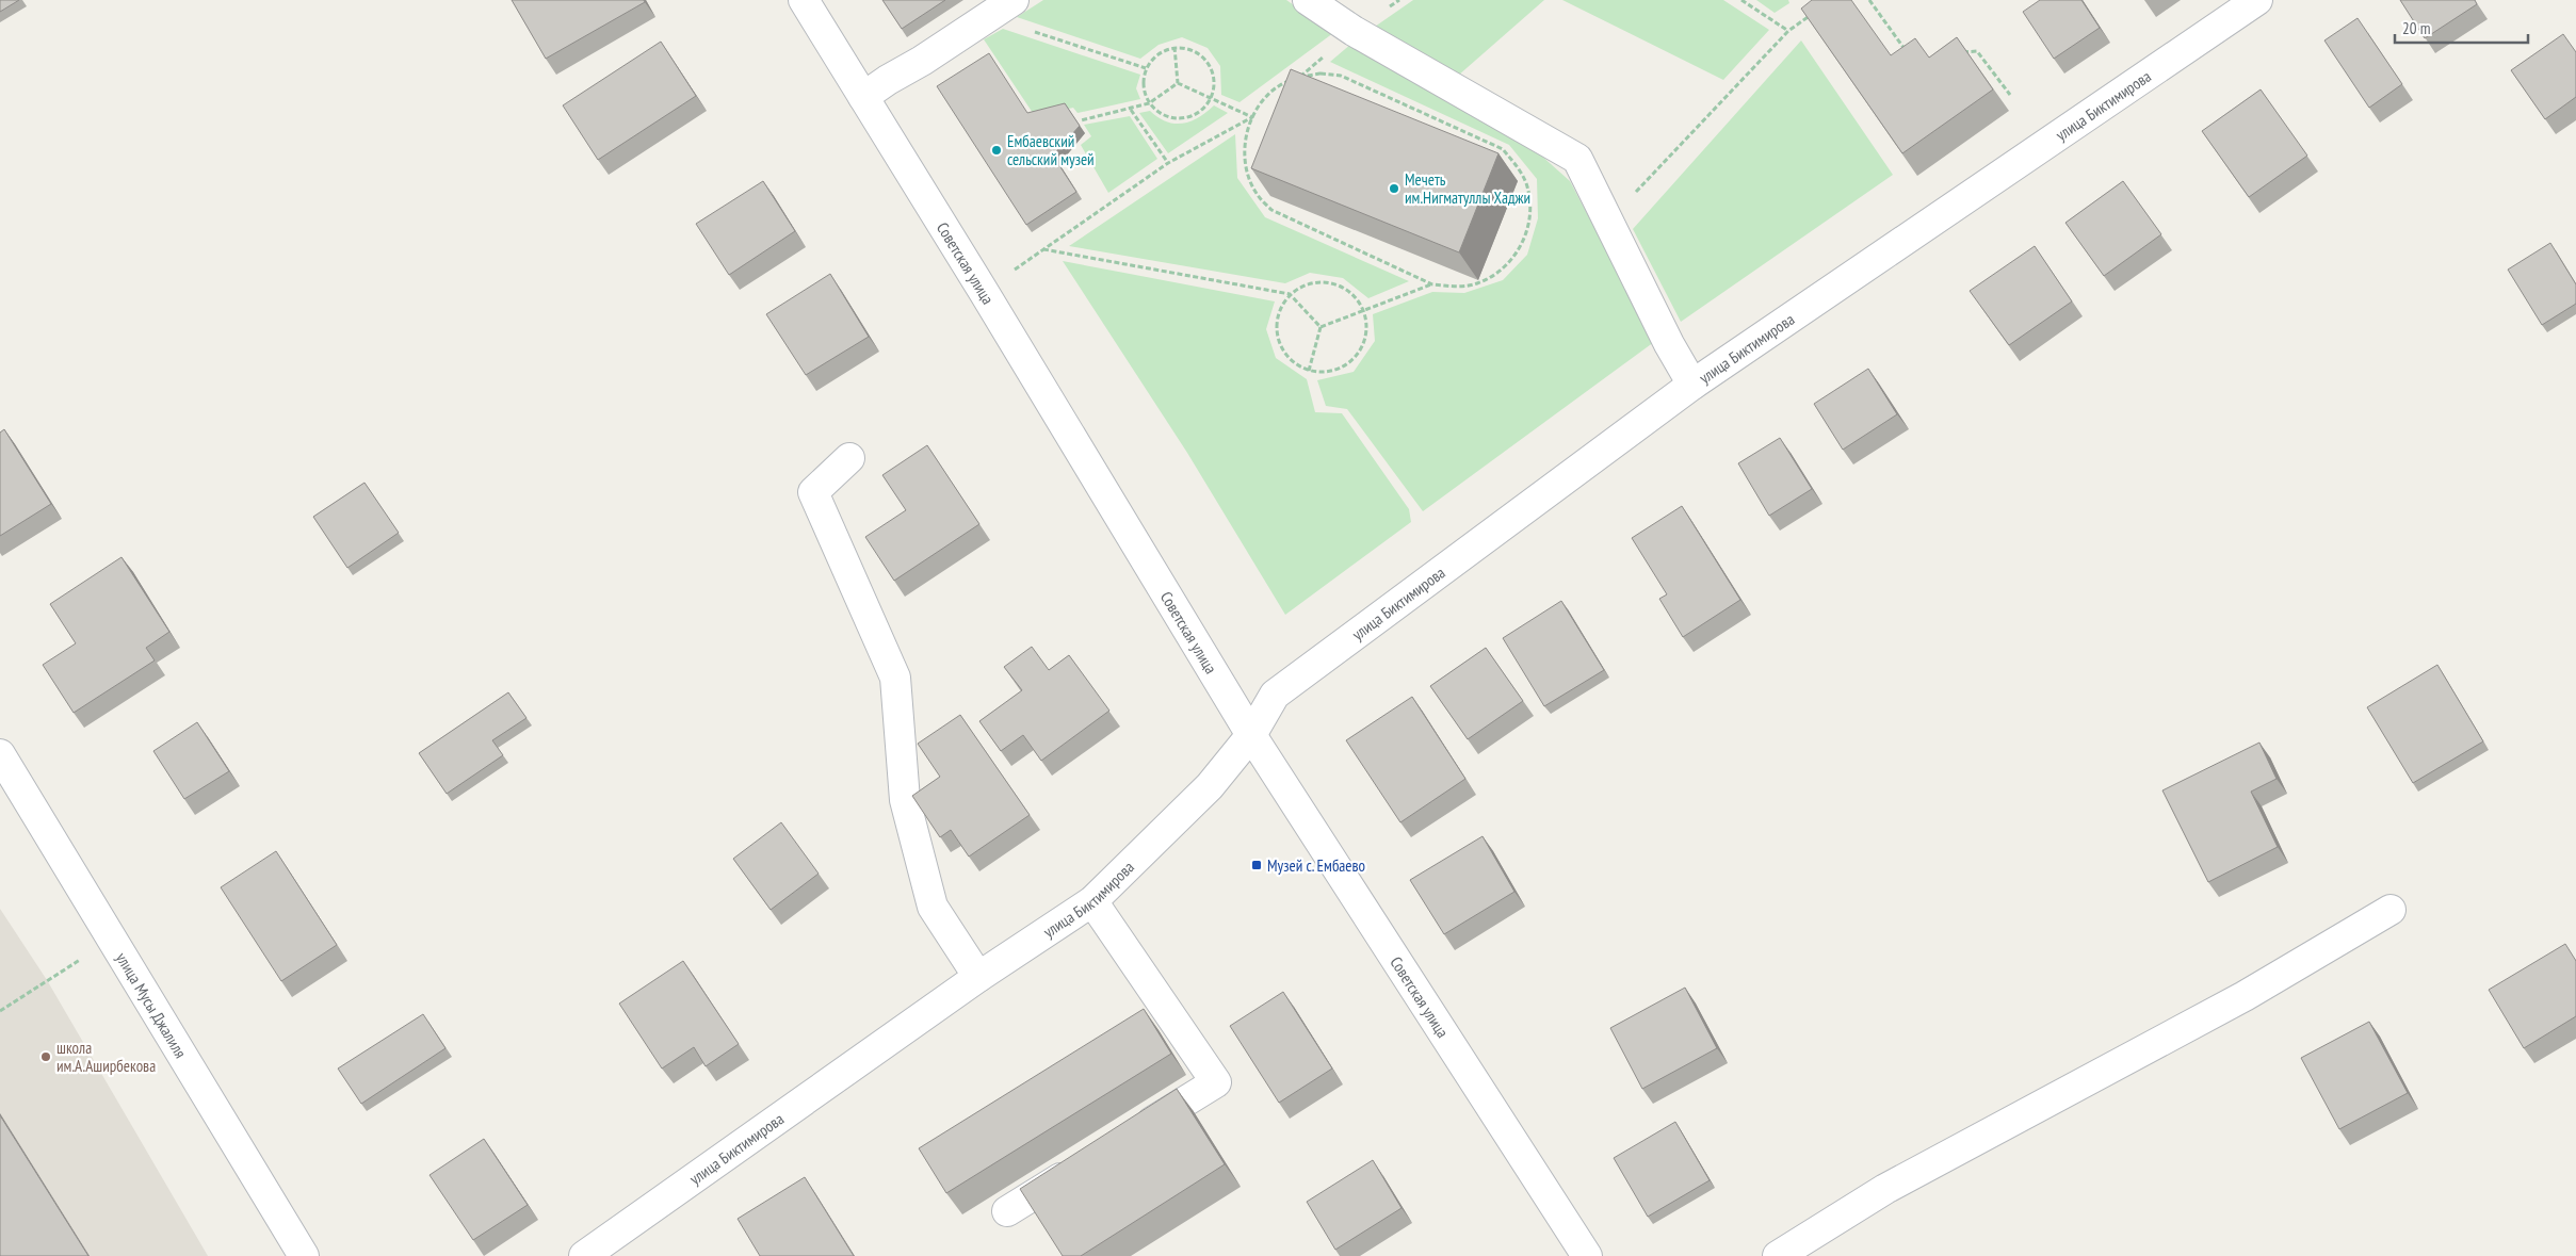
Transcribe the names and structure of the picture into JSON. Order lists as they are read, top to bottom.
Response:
{
  "streets": {
    "street": ["улица Биктимирова", "Советская улица", "улица Мусы Джалиля"]
  },
  "crossings": [
    ["улица Биктимирова", "Советская улица"]
  ],
  "places": {
    "other": ["Ембаевский сельский музей", "Мечеть им.Нигматуллы Хаджи", "школа им.А.Аширбекова"],
    "transit": ["Музей с. Ембаево"]
  },
  "scale_bar": "20 m"
}
